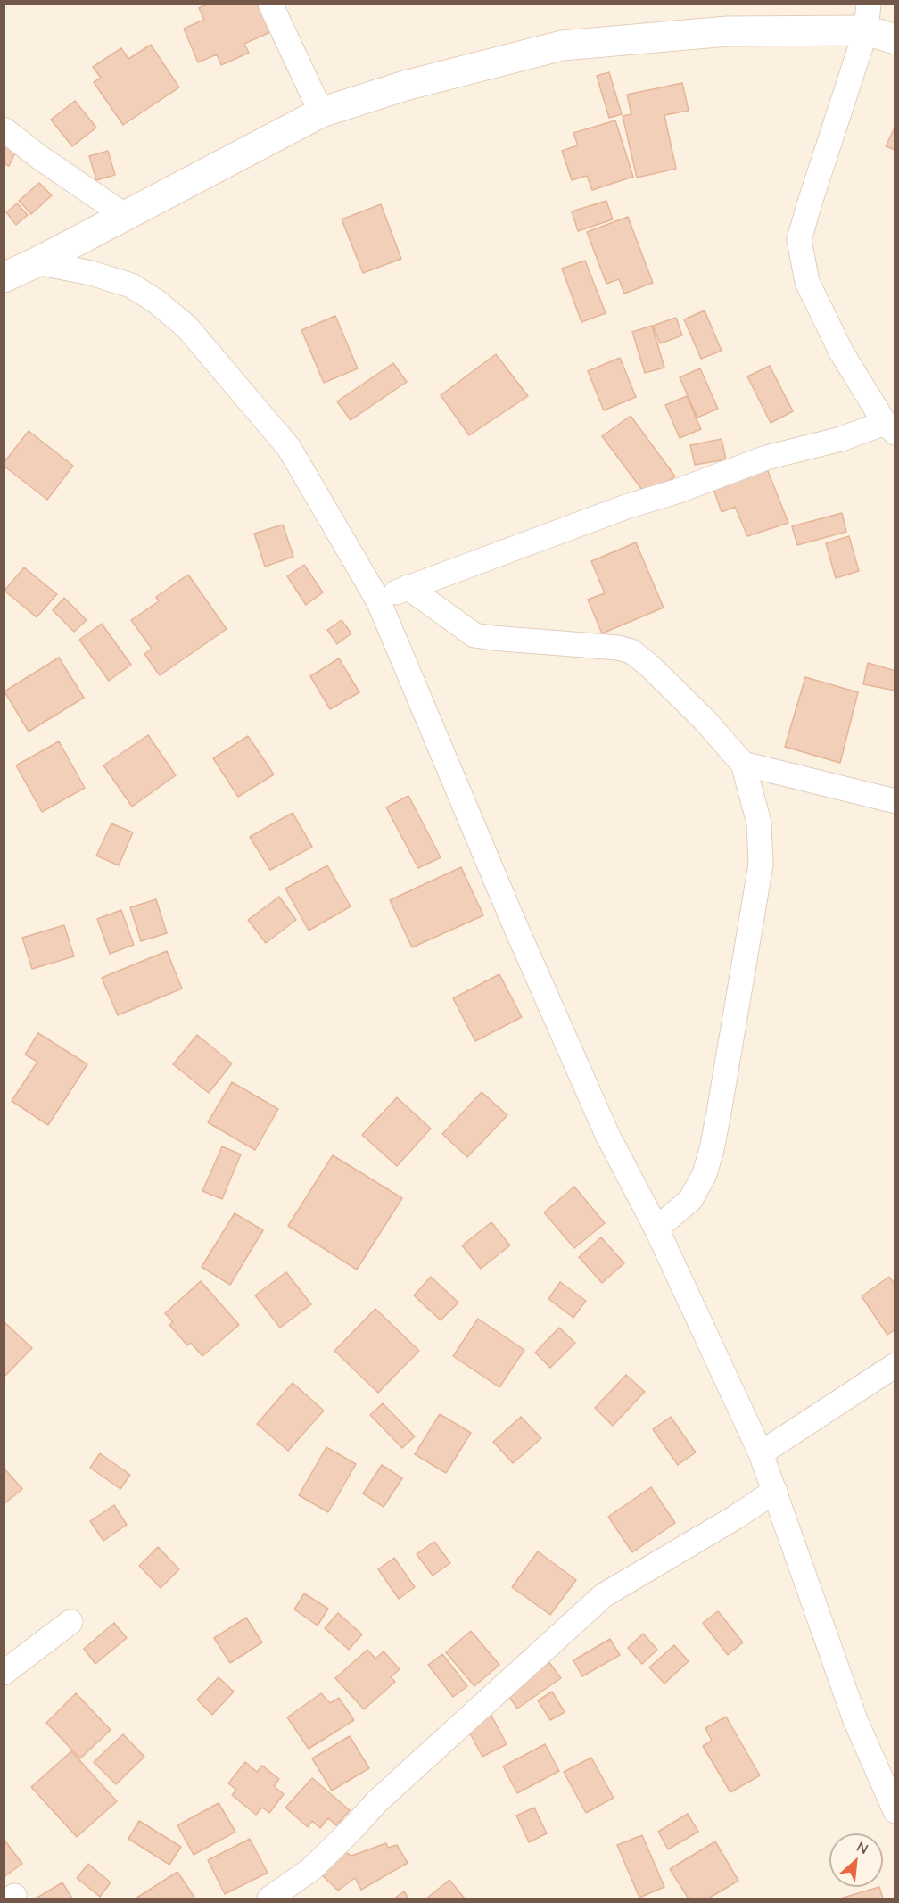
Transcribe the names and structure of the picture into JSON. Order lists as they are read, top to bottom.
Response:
{
  "north": "top right"
}
